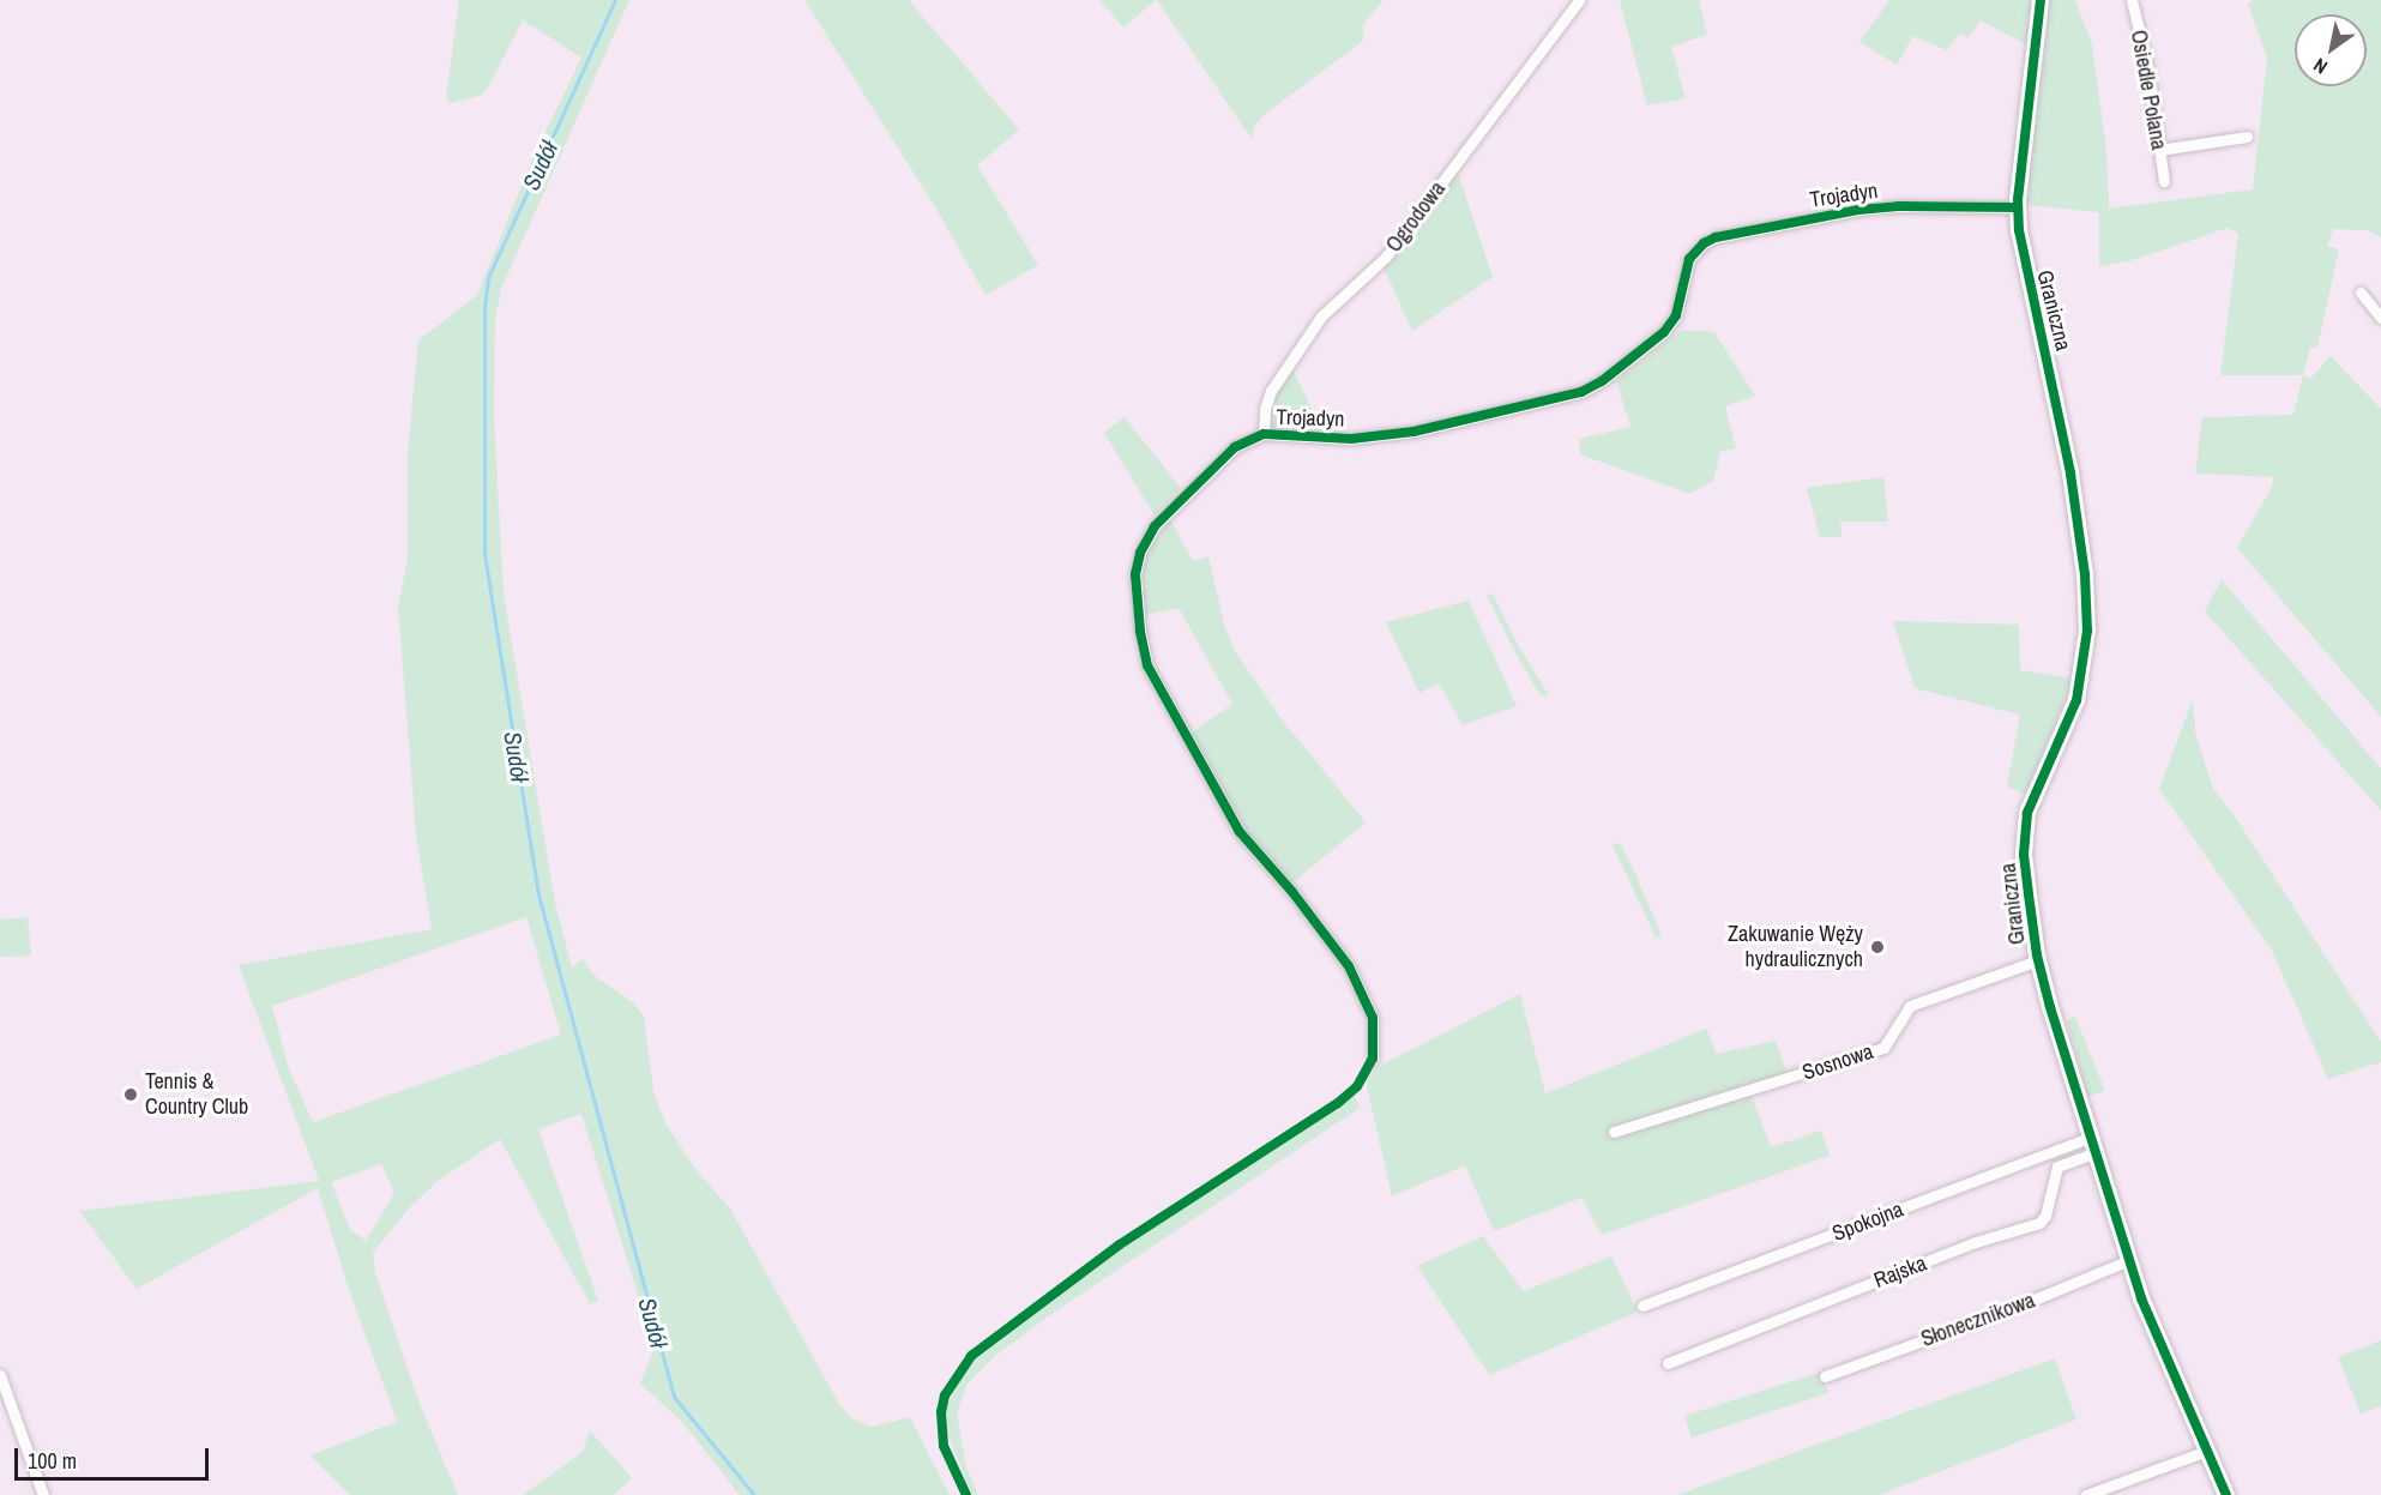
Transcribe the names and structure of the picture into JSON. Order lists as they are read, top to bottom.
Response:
{
  "streets": {
    "street": [
      "Osiedle Polana",
      "Trojadyn",
      "Ogrodowa",
      "Graniczna",
      "Sosnowa",
      "Spokojna",
      "Rajska",
      "Słonecznikowa"
    ]
  },
  "crossings": [
    ["Trojadyn", "Ogrodowa"],
    ["Trojadyn", "Graniczna"],
    ["Graniczna", "Sosnowa"],
    ["Graniczna", "Spokojna"],
    ["Graniczna", "Rajska"],
    ["Graniczna", "Słonecznikowa"],
    ["Spokojna", "Rajska"]
  ],
  "water": ["Sudół"],
  "places": ["Zakuwanie Węży hydraulicznych", "Tennis & Country Club"],
  "scale_bar": "100 m",
  "north": "bottom left"
}
